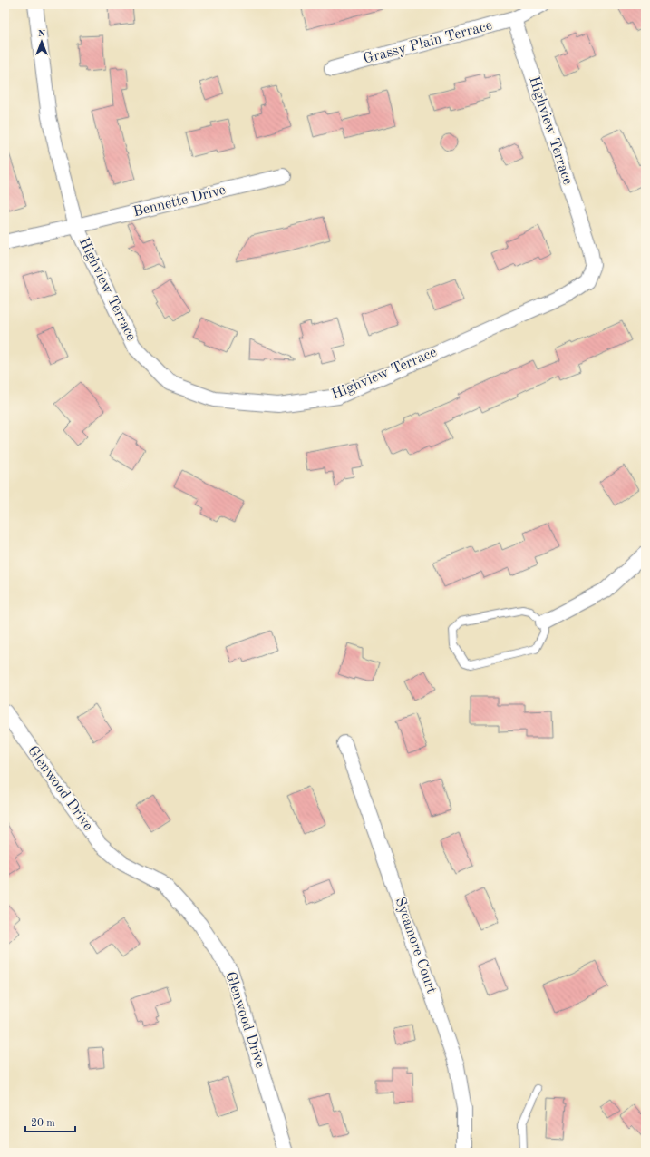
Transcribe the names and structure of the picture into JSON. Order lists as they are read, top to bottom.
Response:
{
  "streets": {
    "street": [
      "Grassy Plain Terrace",
      "Highview Terrace",
      "Bennette Drive",
      "Glenwood Drive",
      "Sycamore Court"
    ]
  },
  "crossings": [
    ["Grassy Plain Terrace", "Highview Terrace"],
    ["Highview Terrace", "Bennette Drive"]
  ],
  "scale_bar": "20 m",
  "north": "top"
}
